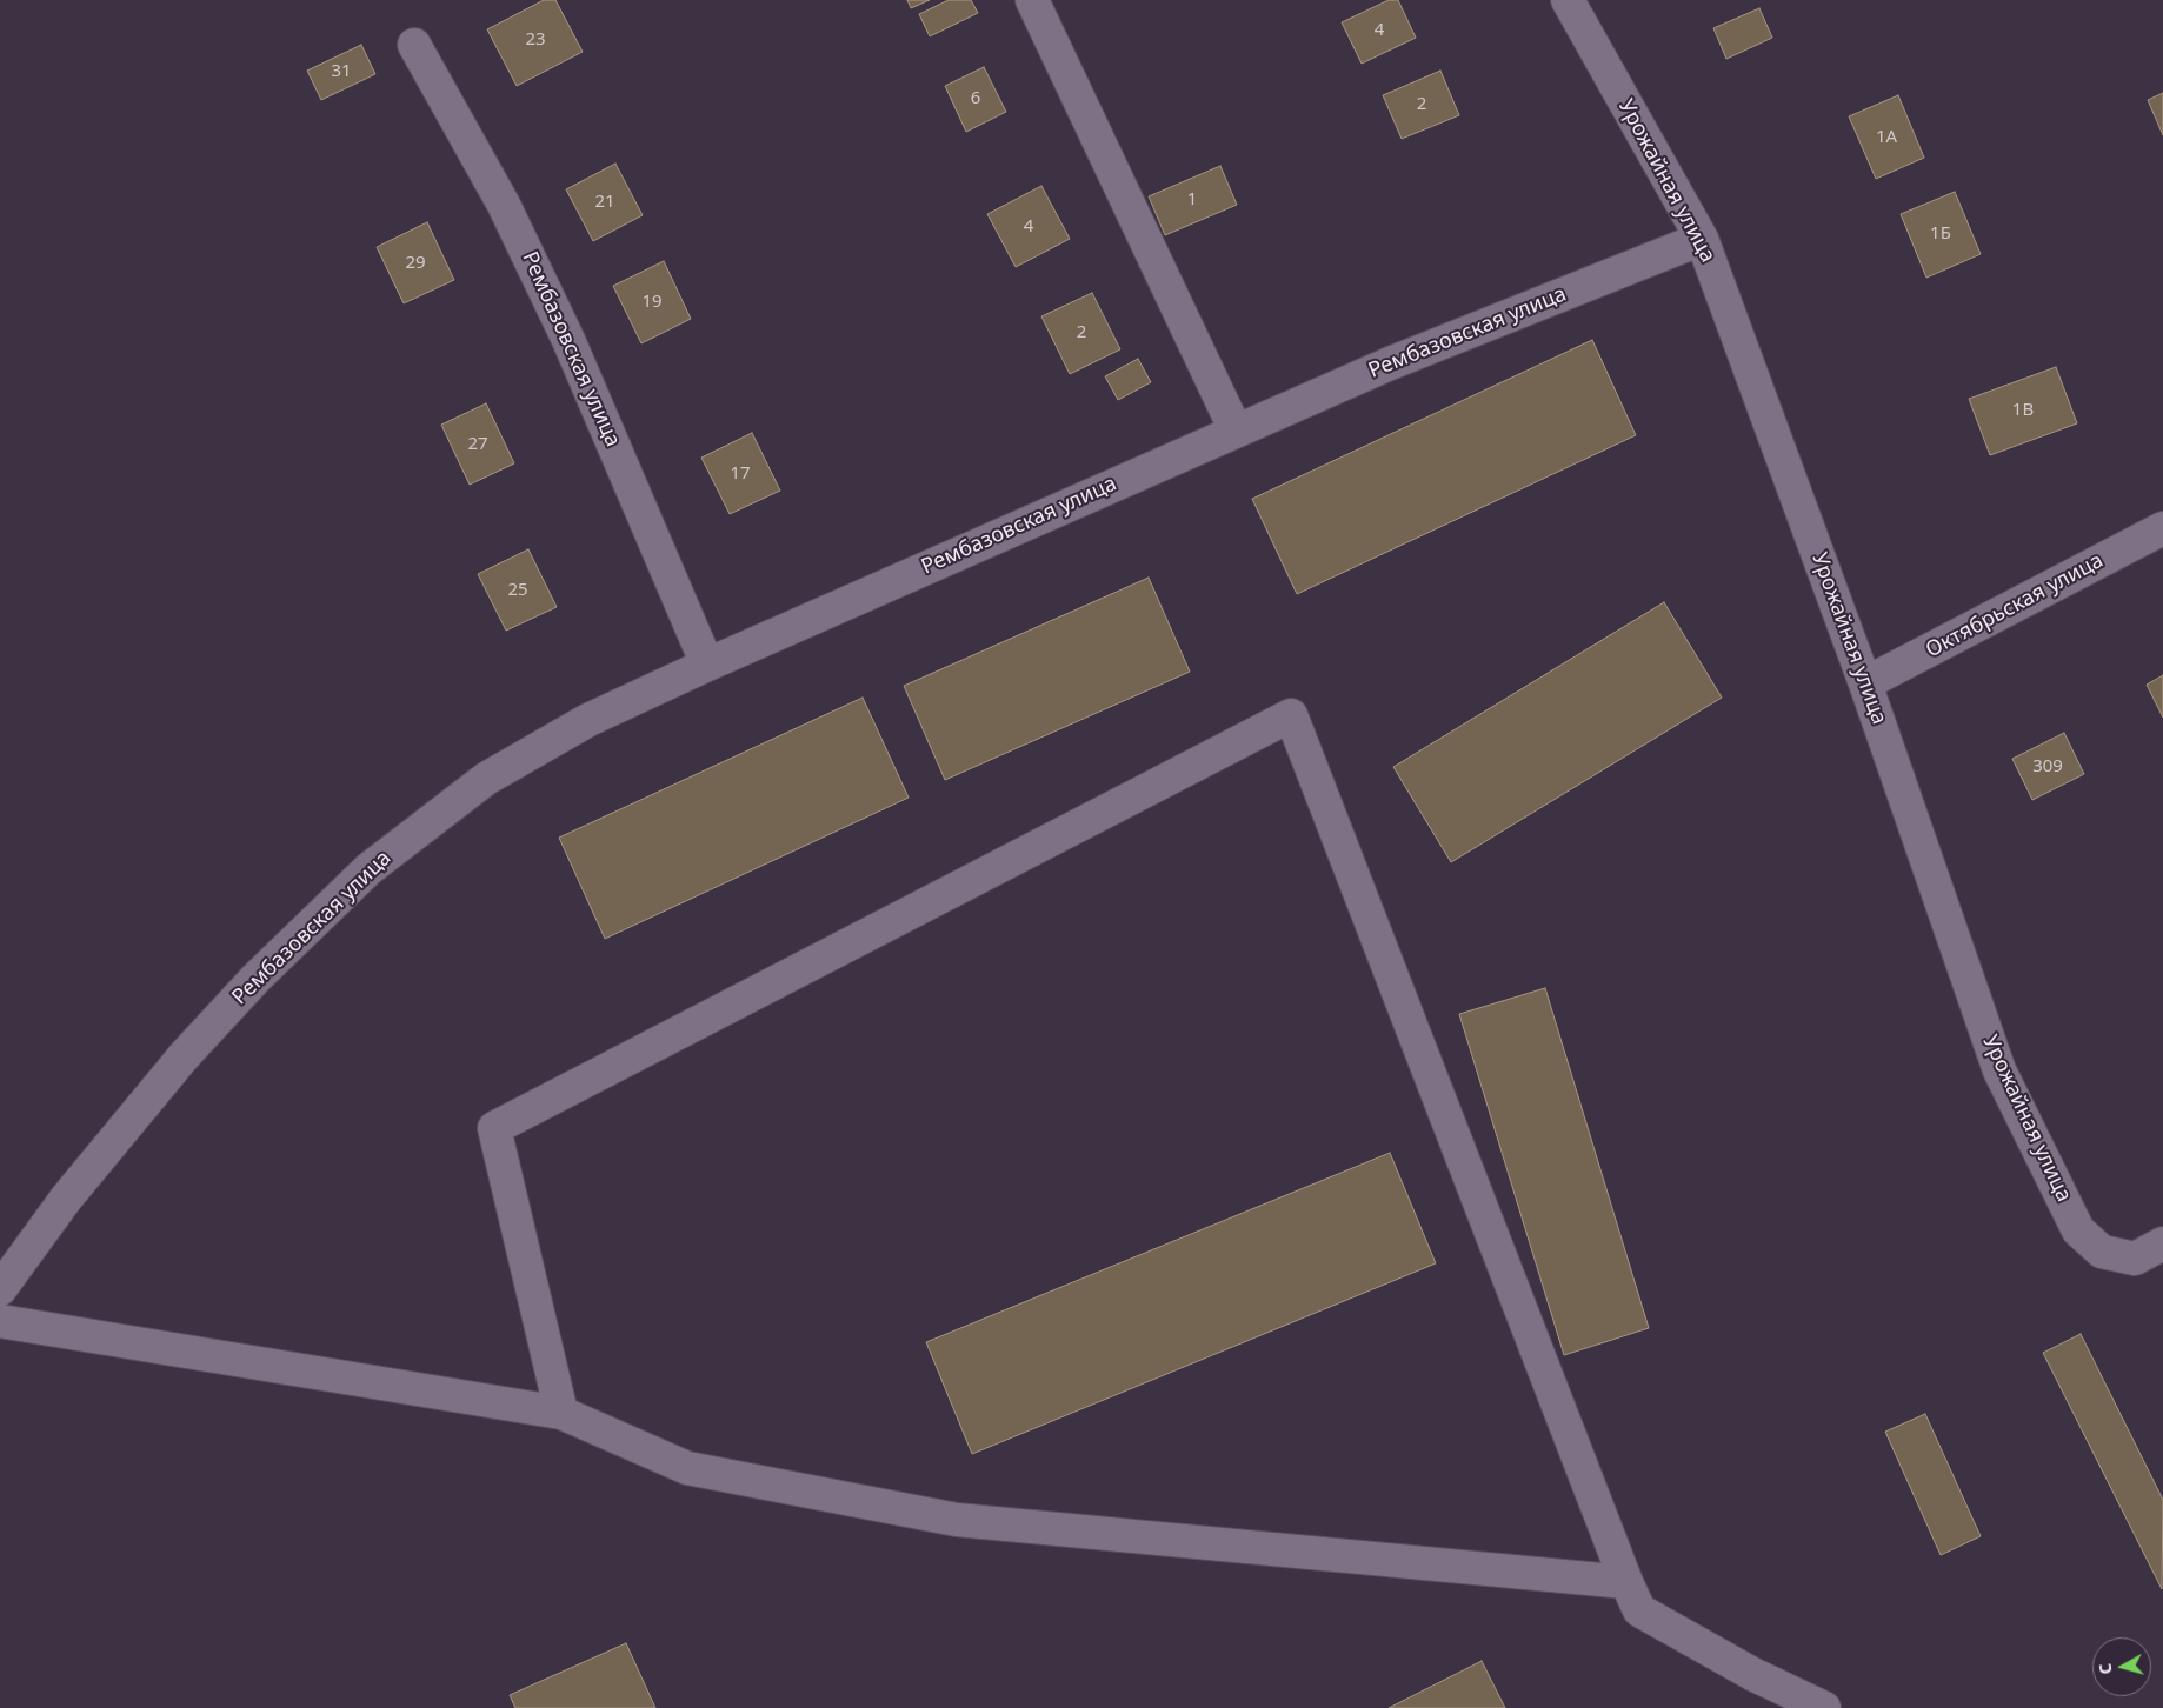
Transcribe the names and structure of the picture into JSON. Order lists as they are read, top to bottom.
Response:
{
  "streets": {
    "street": ["Урожайная улица", "Рембазовская улица", "Октябрьская улица"]
  },
  "crossings": [
    ["Урожайная улица", "Рембазовская улица"],
    ["Урожайная улица", "Октябрьская улица"]
  ],
  "house_numbers": [
    "4",
    "23",
    "31",
    "6",
    "2",
    "1А",
    "1",
    "21",
    "4",
    "1Б",
    "29",
    "19",
    "2",
    "1В",
    "27",
    "17",
    "25",
    "309"
  ],
  "north": "left"
}
